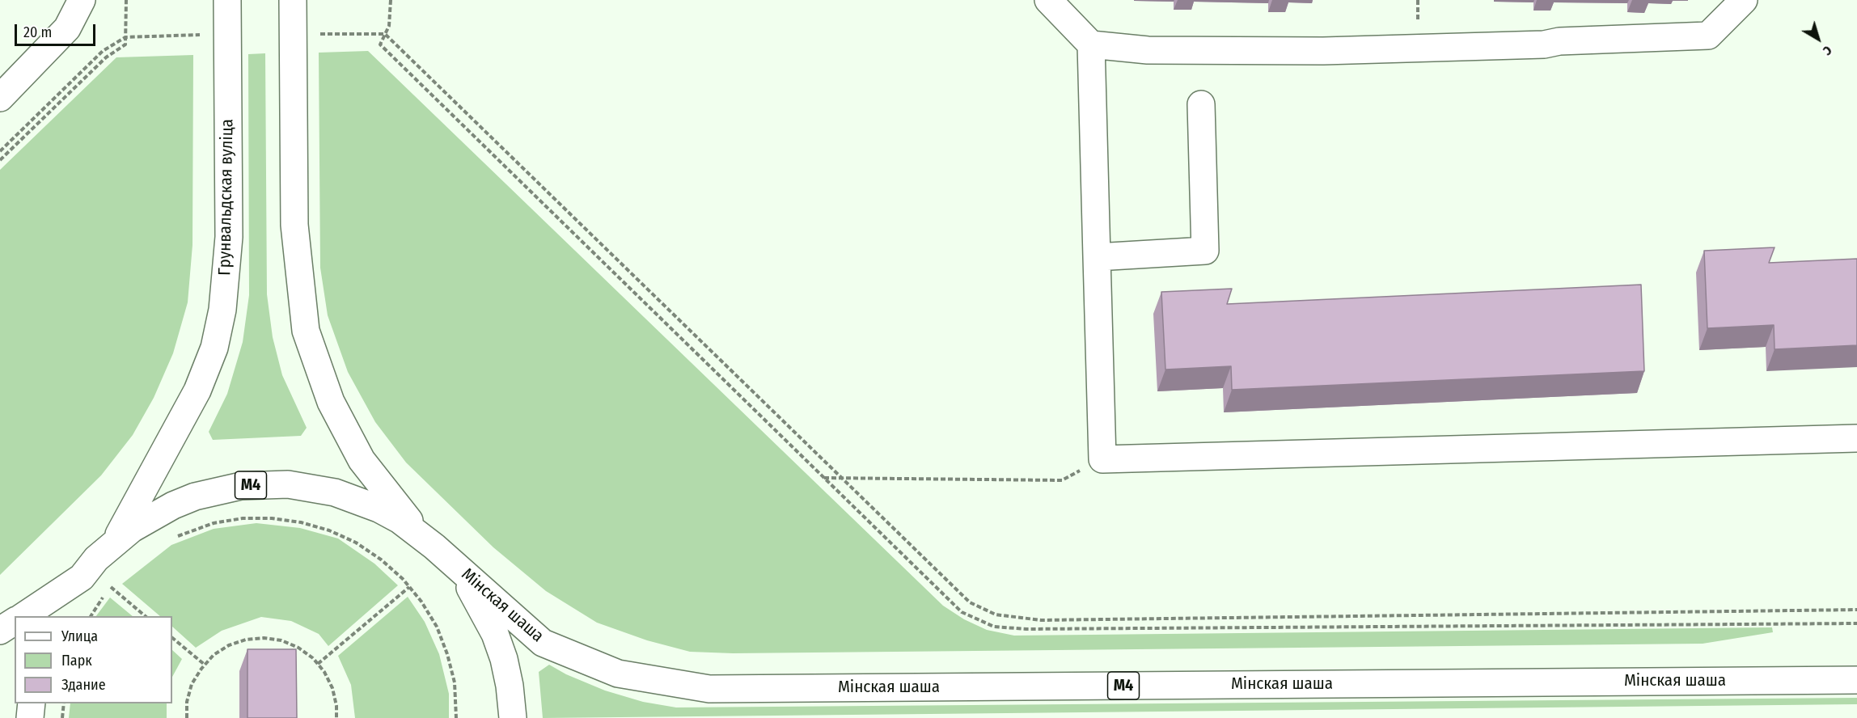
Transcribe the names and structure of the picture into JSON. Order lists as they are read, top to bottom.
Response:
{
  "streets": {
    "main road": ["Грунвальдская вуліца", "М4", "Мінская шаша"]
  },
  "crossings": [
    ["Грунвальдская вуліца", "Мінская шаша"],
    ["М4", "Мінская шаша"]
  ],
  "legend": ["Улица", "Парк", "Здание"],
  "scale_bar": "20 m",
  "north": "bottom right"
}
